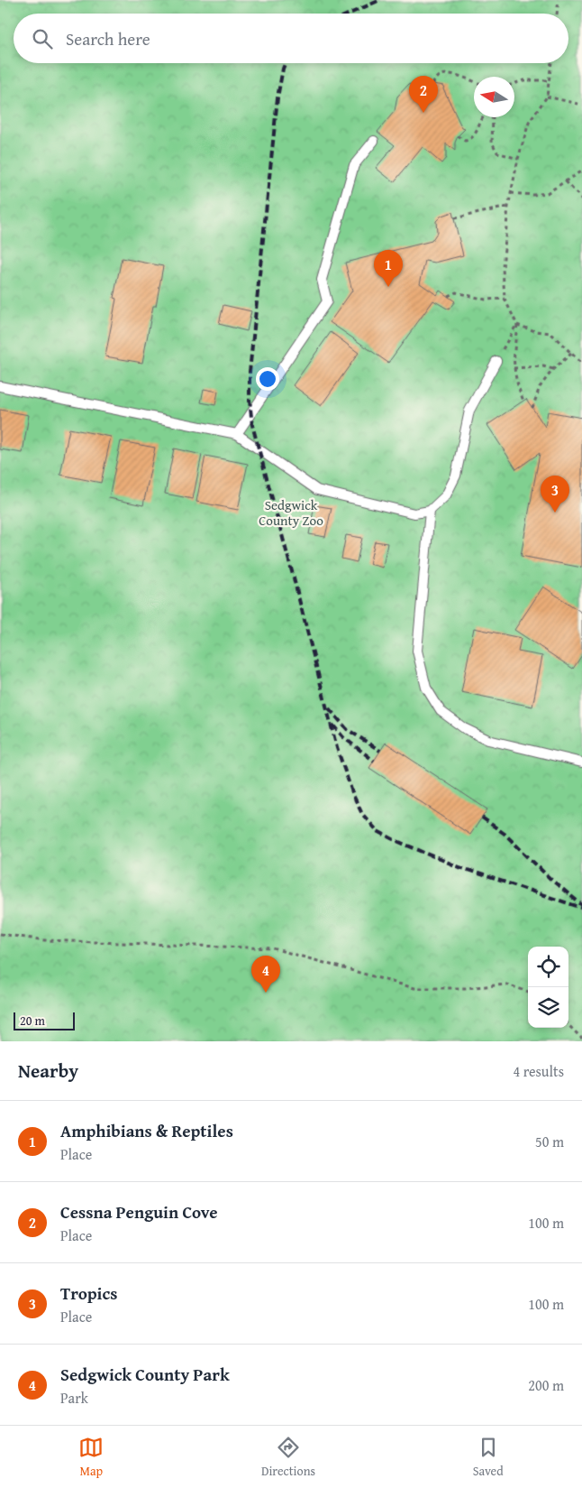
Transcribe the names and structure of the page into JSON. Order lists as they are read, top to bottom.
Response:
{
  "parks": ["Sedgwick County Zoo"],
  "scale_bar": "20 m",
  "north": "left",
  "page": {
    "search": "Search here",
    "pins": [
      "2",
      "1",
      "3",
      "4"
    ],
    "scale": "20 m",
    "heading": ["Nearby", "4 results"],
    "list": [
      {
        "mark": "1",
        "name": "Amphibians & Reptiles",
        "note": "Place",
        "value": "50 m"
      },
      {
        "mark": "2",
        "name": "Cessna Penguin Cove",
        "note": "Place",
        "value": "100 m"
      },
      {
        "mark": "3",
        "name": "Tropics",
        "note": "Place",
        "value": "100 m"
      },
      {
        "mark": "4",
        "name": "Sedgwick County Park",
        "note": "Park",
        "value": "200 m"
      }
    ],
    "nav": ["Map", "Directions", "Saved"]
  }
}
